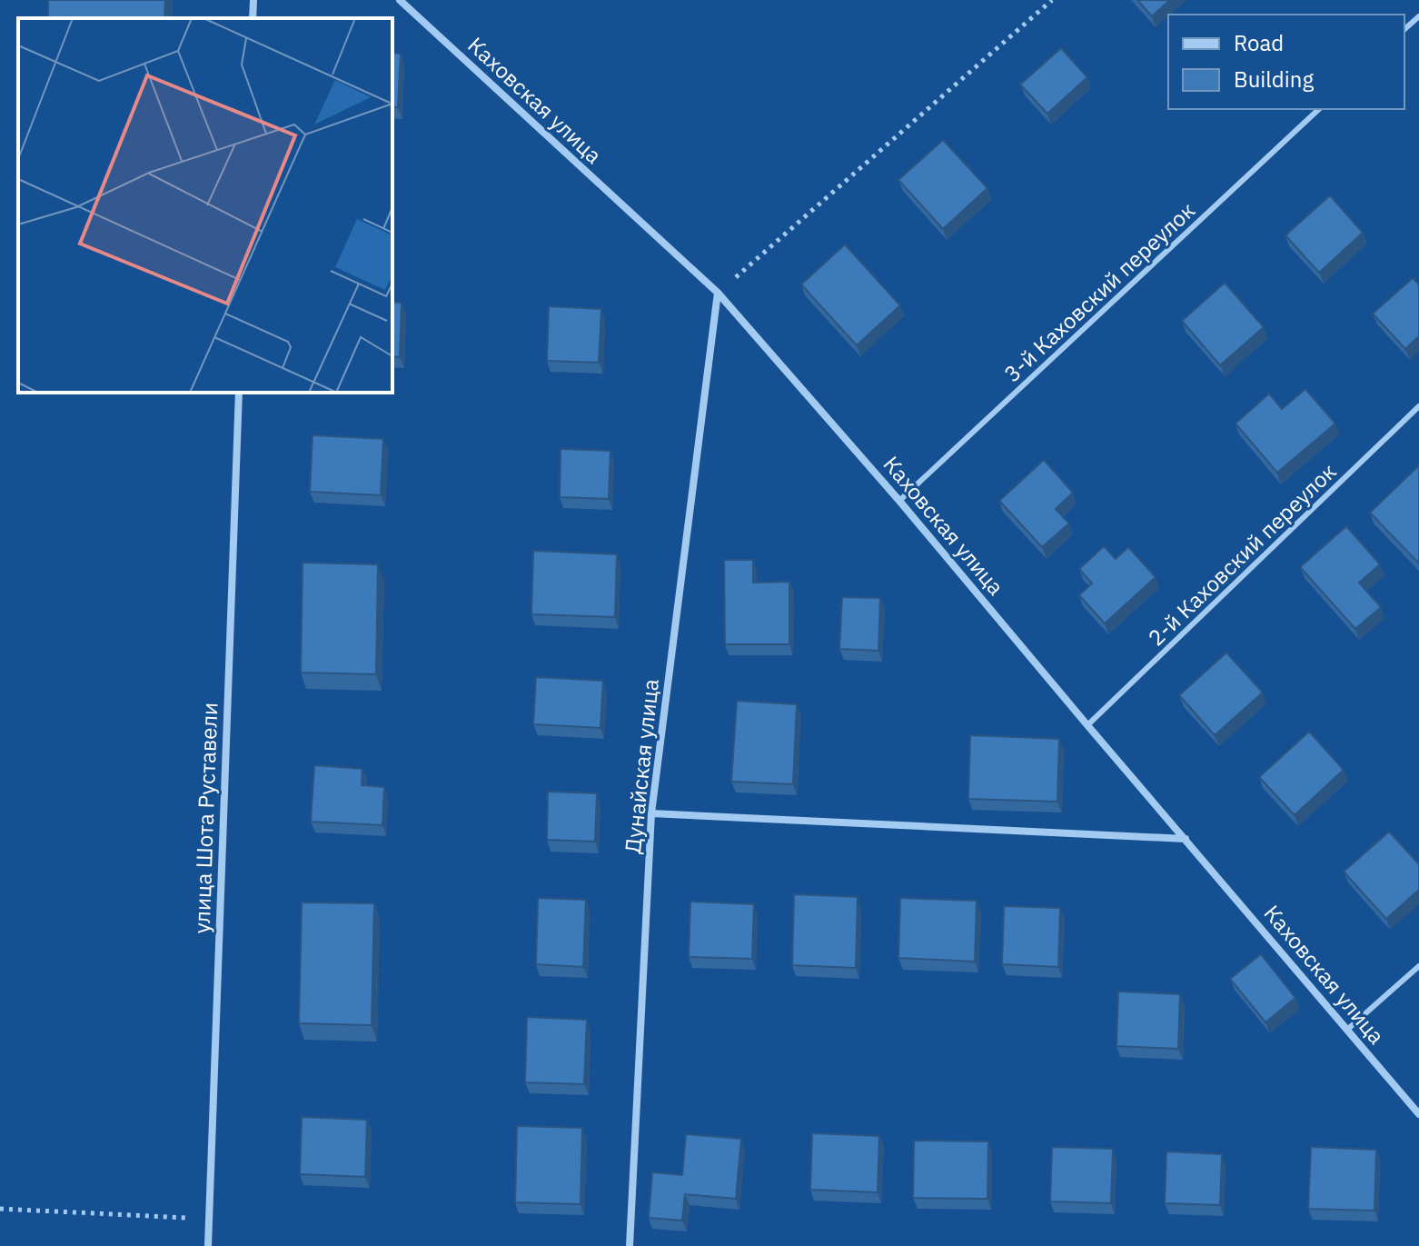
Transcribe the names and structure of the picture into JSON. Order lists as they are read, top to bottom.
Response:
{
  "streets": {
    "street": ["Каховская улица", "Дунайская улица", "улица Шота Руставели"],
    "lane": ["3-й Каховский переулок", "2-й Каховский переулок"]
  },
  "crossings": [
    ["Каховская улица", "3-й Каховский переулок"],
    ["Каховская улица", "2-й Каховский переулок"],
    ["Каховская улица", "Дунайская улица"]
  ],
  "legend": ["Road", "Building"]
}
